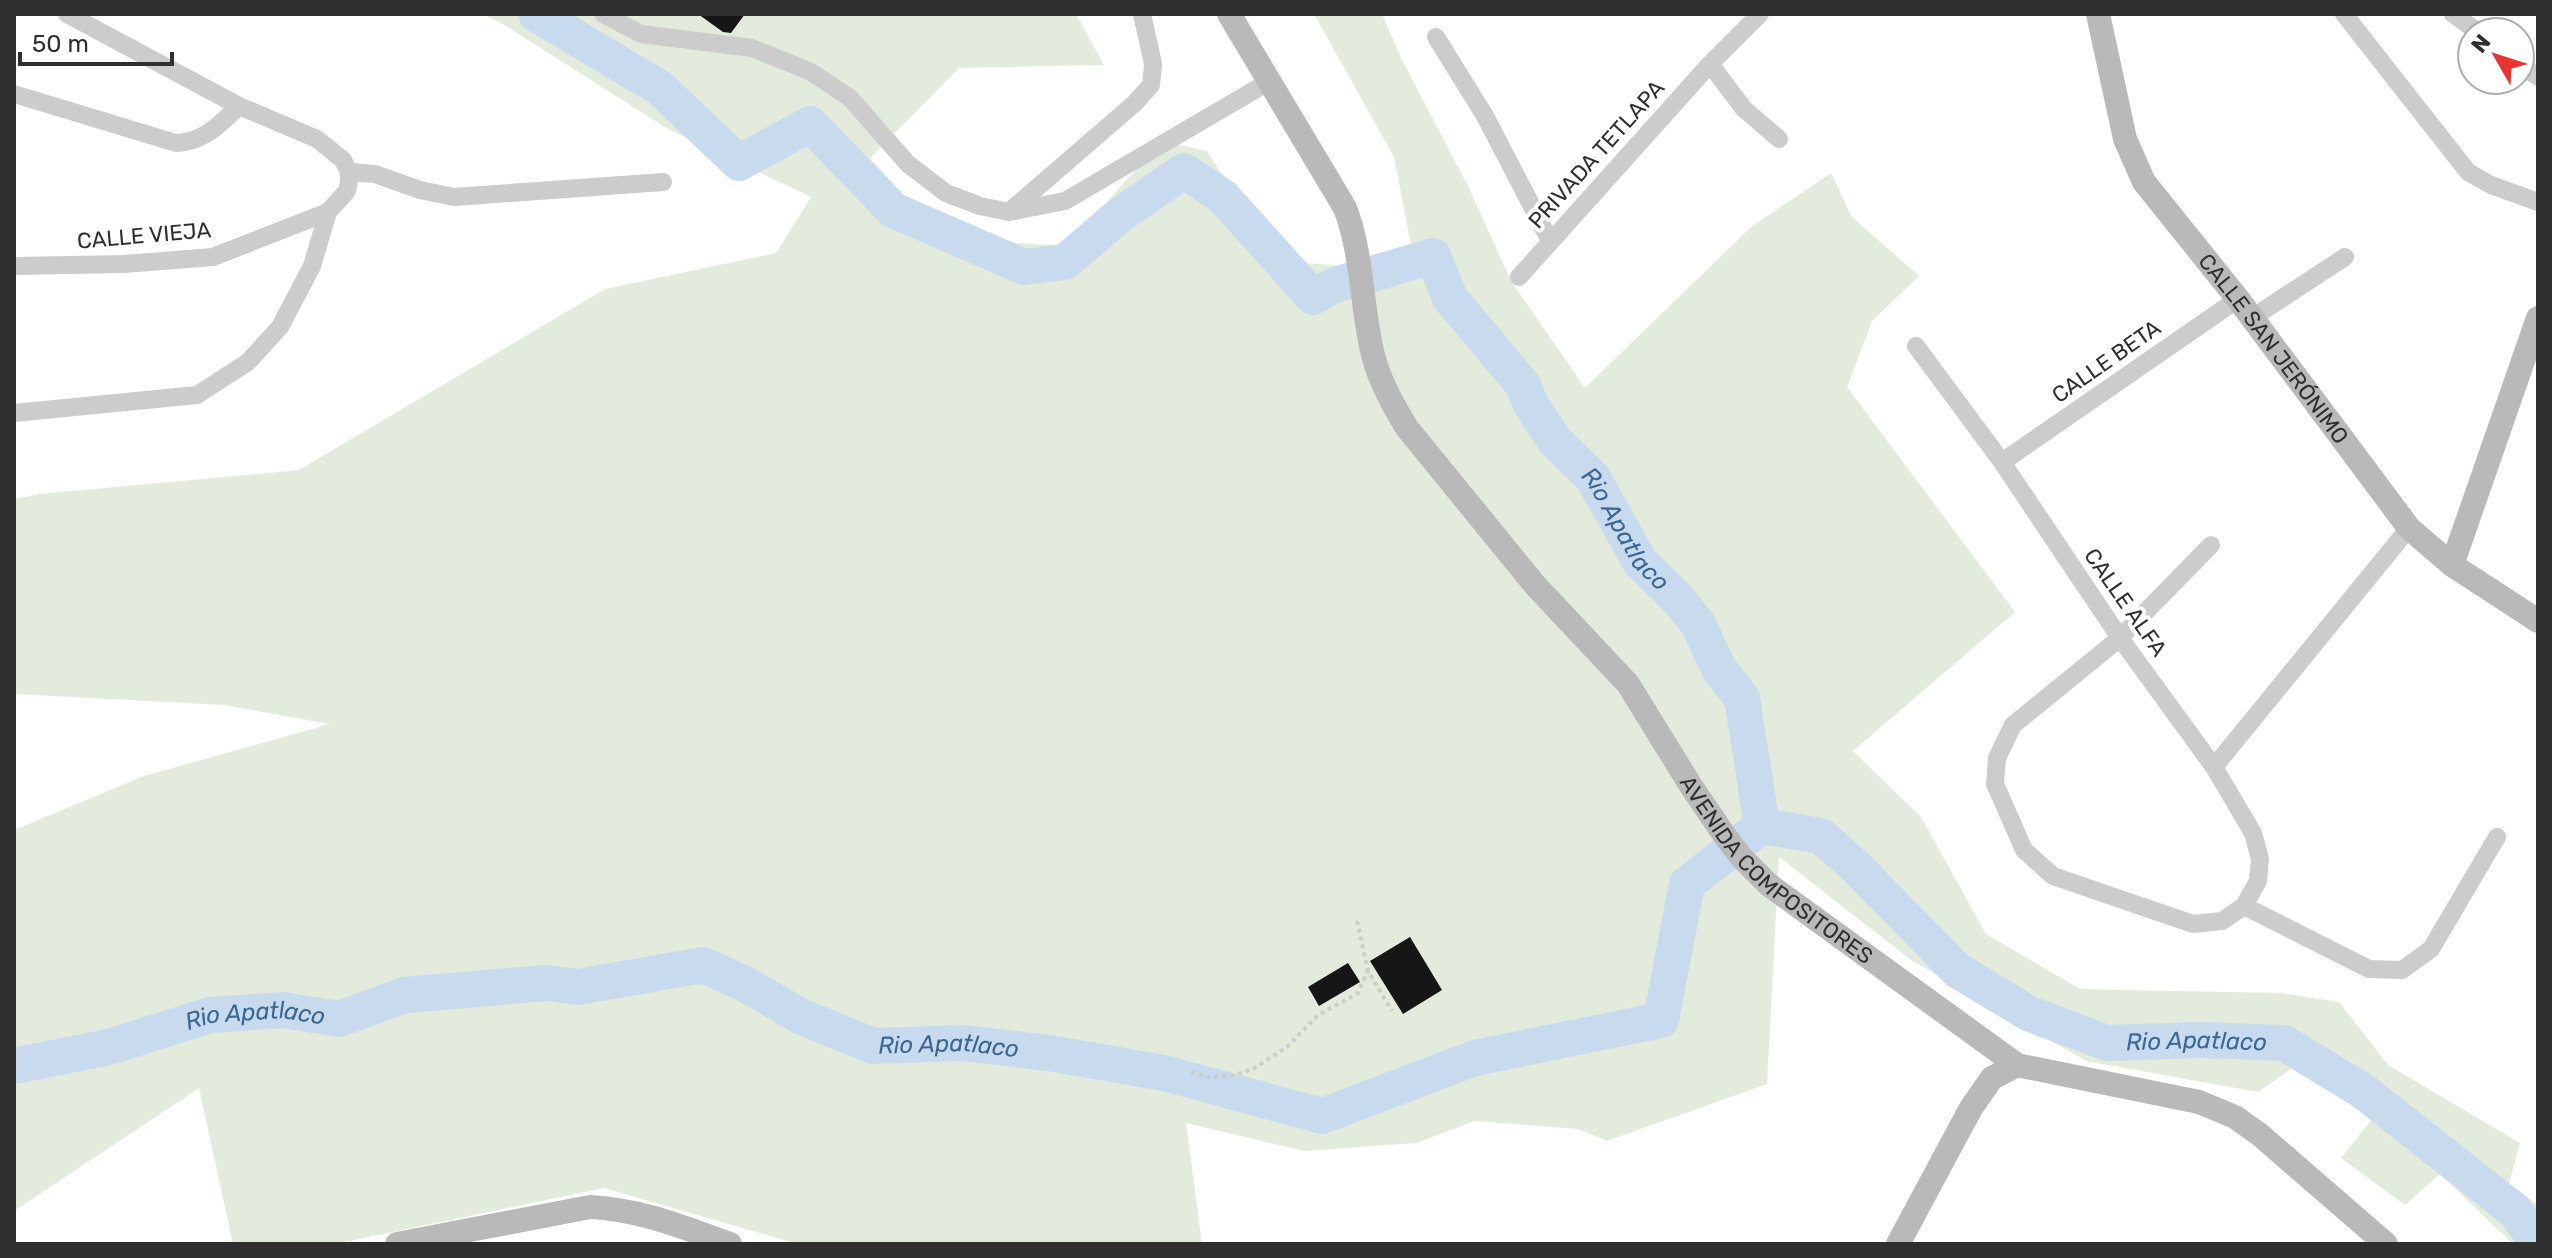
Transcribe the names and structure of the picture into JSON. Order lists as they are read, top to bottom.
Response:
{
  "streets": {
    "street": [
      "PRIVADA TETLAPA",
      "CALLE VIEJA",
      "CALLE SAN JERÓNIMO",
      "CALLE BETA",
      "CALLE ALFA",
      "AVENIDA COMPOSITORES"
    ]
  },
  "crossings": [
    ["CALLE SAN JERÓNIMO", "CALLE BETA"],
    ["CALLE BETA", "CALLE ALFA"]
  ],
  "water": ["Rio Apatlaco"],
  "scale_bar": "50 m",
  "north": "top left"
}
